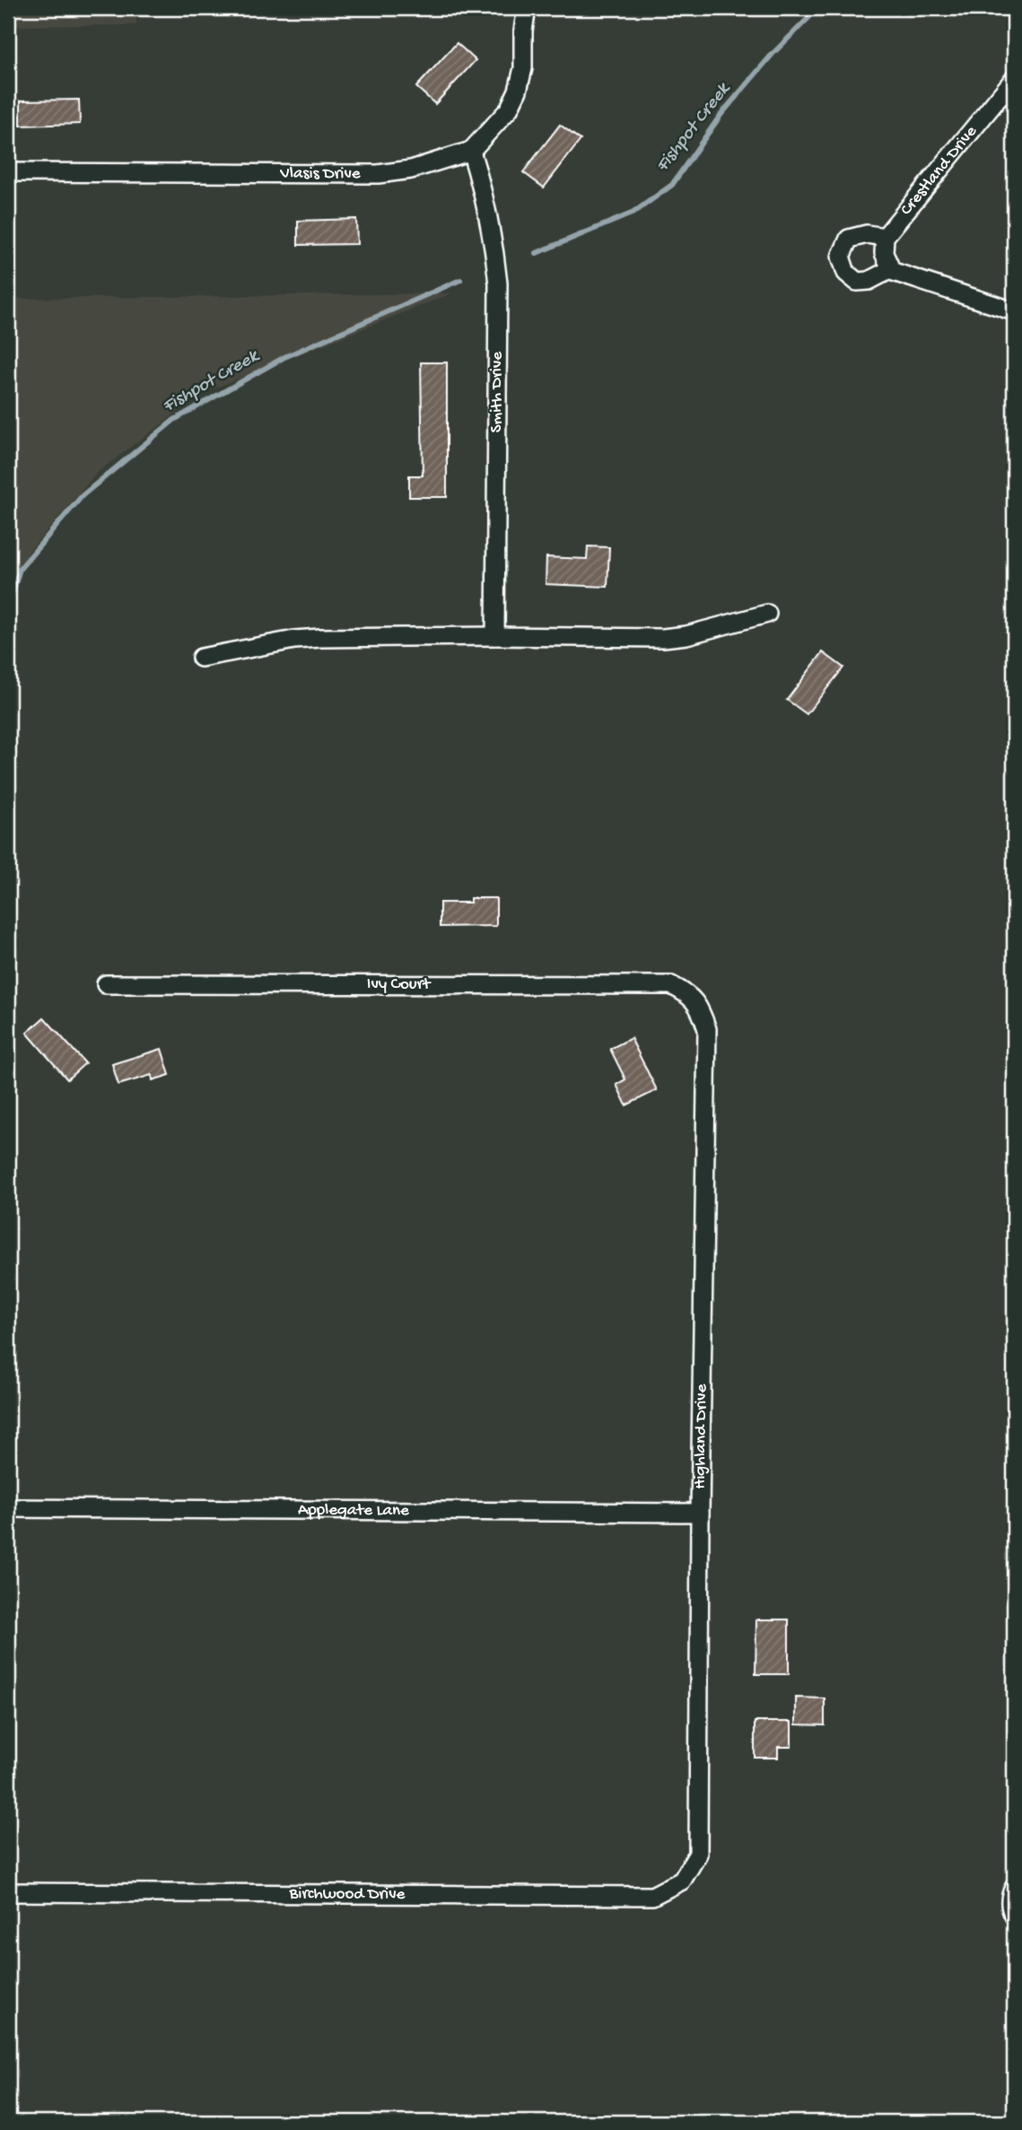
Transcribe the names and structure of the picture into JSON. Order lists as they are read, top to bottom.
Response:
{
  "streets": {
    "street": [
      "Crestland Drive",
      "Vlasis Drive",
      "Smith Drive",
      "Ivy Court",
      "Highland Drive",
      "Applegate Lane",
      "Birchwood Drive"
    ]
  },
  "crossings": [
    ["Vlasis Drive", "Smith Drive"],
    ["Ivy Court", "Highland Drive"],
    ["Highland Drive", "Applegate Lane"],
    ["Highland Drive", "Birchwood Drive"]
  ],
  "water": ["Fishpot Creek"]
}
